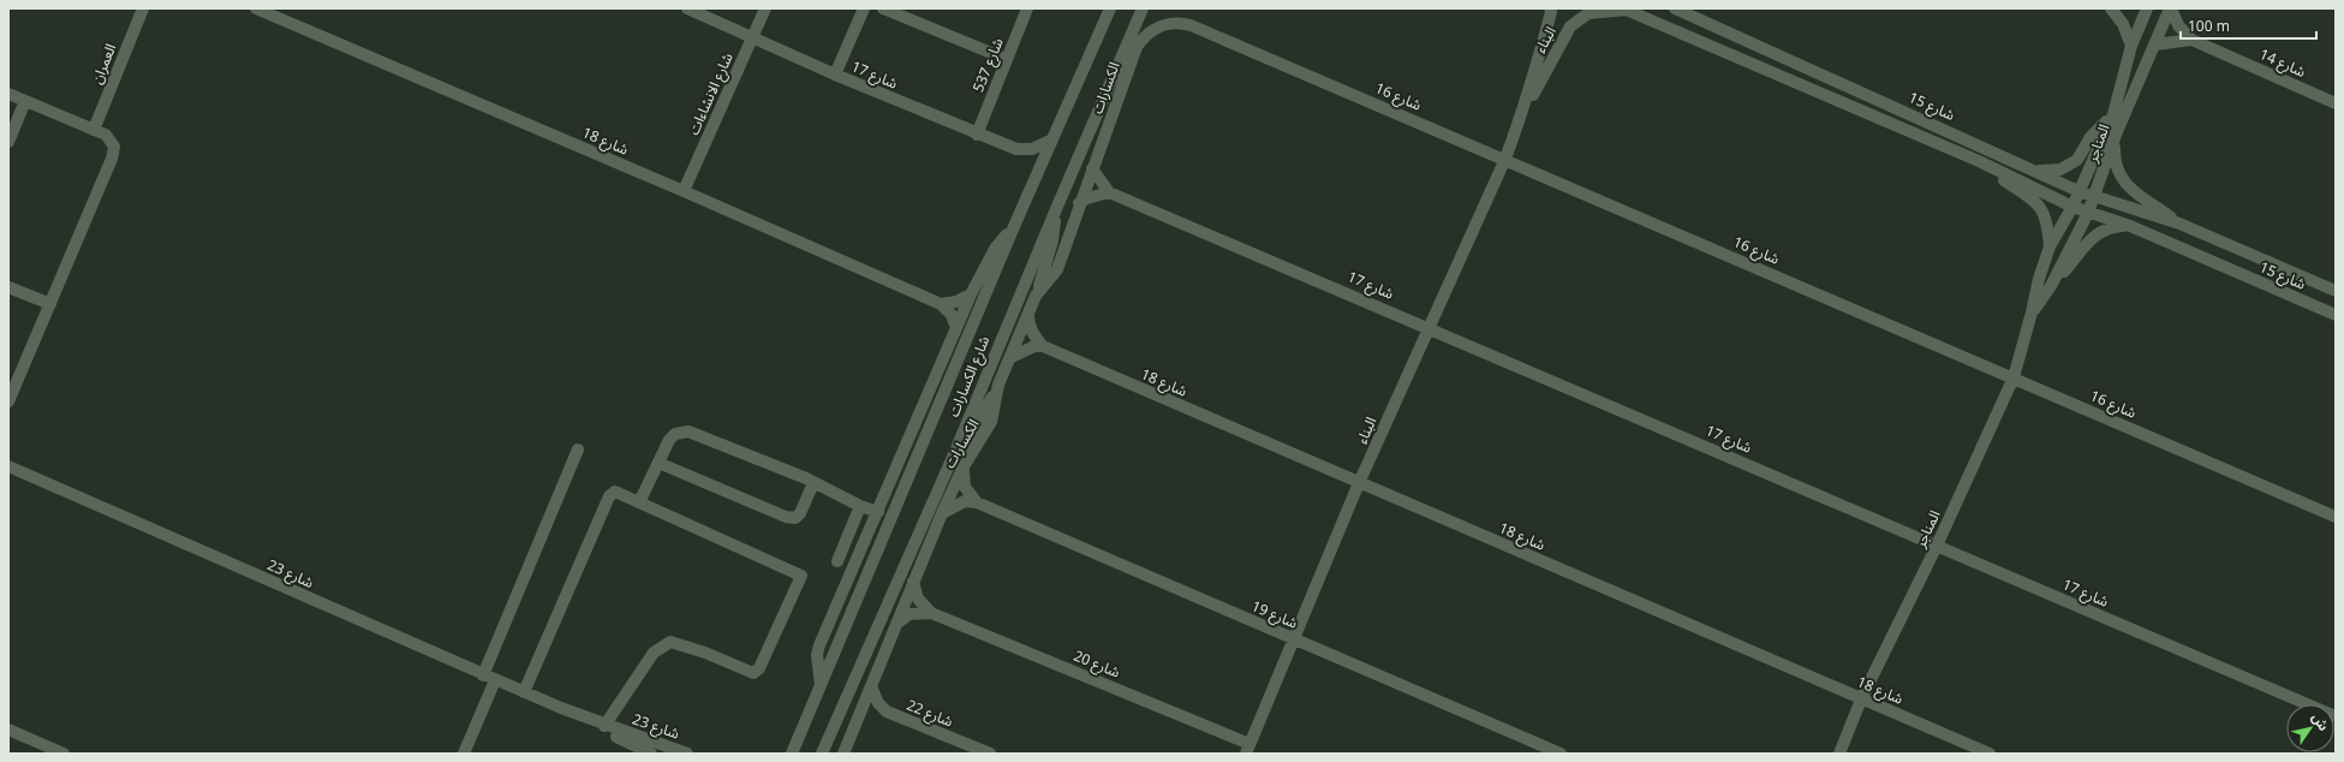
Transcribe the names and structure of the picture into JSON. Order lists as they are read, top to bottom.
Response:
{
  "streets": {
    "street": [
      "البناء",
      "شارع 14",
      "العمران",
      "شارع 537",
      "شارع 17",
      "الكسارات",
      "شارع الانشاءات",
      "شارع 16",
      "شارع 15",
      "شارع 18",
      "المناجر",
      "شارع الكسارات",
      "شارع 23",
      "شارع 19",
      "شارع 20",
      "شارع 22"
    ]
  },
  "crossings": [
    ["البناء", "شارع 17"],
    ["البناء", "شارع 16"],
    ["البناء", "شارع 15"],
    ["البناء", "شارع 18"],
    ["البناء", "شارع 19"],
    ["البناء", "شارع 20"],
    ["شارع 14", "المناجر"],
    ["شارع 537", "شارع 17"],
    ["شارع 17", "شارع الانشاءات"],
    ["شارع 17", "المناجر"],
    ["شارع 17", "شارع الكسارات"],
    ["الكسارات", "شارع 16"],
    ["الكسارات", "شارع 20"],
    ["الكسارات", "شارع 22"],
    ["شارع الانشاءات", "شارع 18"],
    ["شارع 16", "المناجر"],
    ["شارع 15", "المناجر"],
    ["شارع 18", "المناجر"]
  ],
  "scale_bar": "100 m",
  "north": "top right"
}
